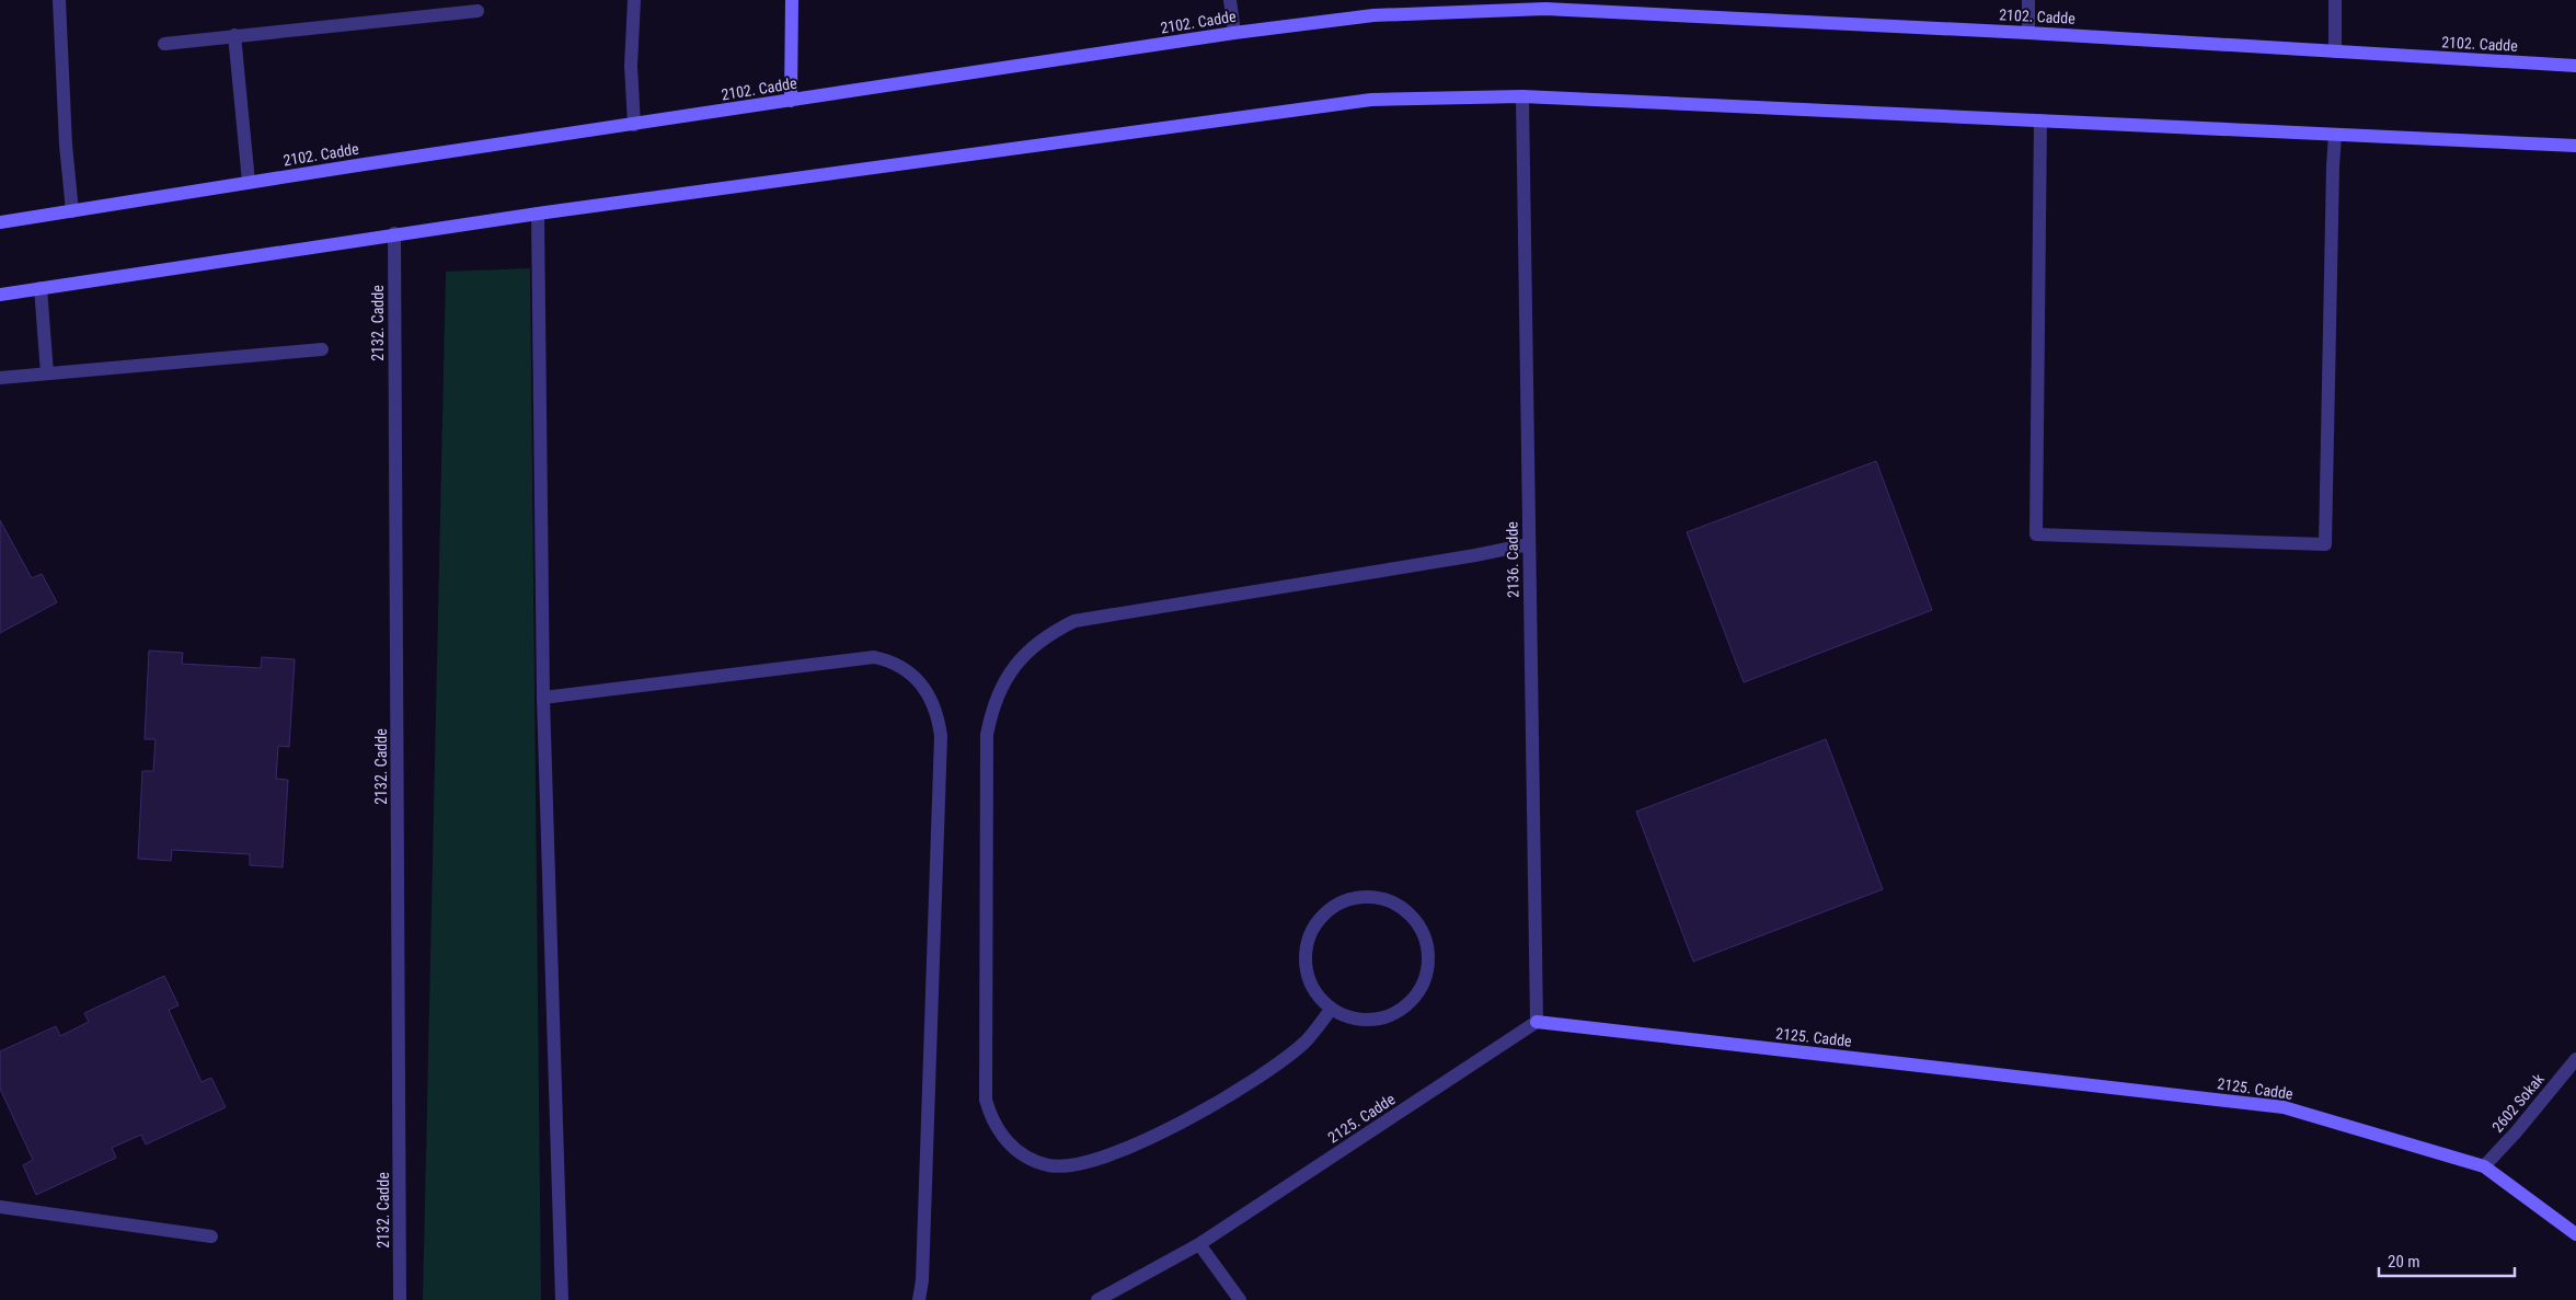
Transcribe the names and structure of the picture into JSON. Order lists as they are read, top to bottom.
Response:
{
  "streets": {
    "street": [
      "2102. Cadde",
      "2132. Cadde",
      "2136. Cadde",
      "2125. Cadde",
      "2602 Sokak"
    ]
  },
  "crossings": [
    ["2136. Cadde", "2125. Cadde"],
    ["2125. Cadde", "2602 Sokak"]
  ],
  "scale_bar": "20 m"
}
